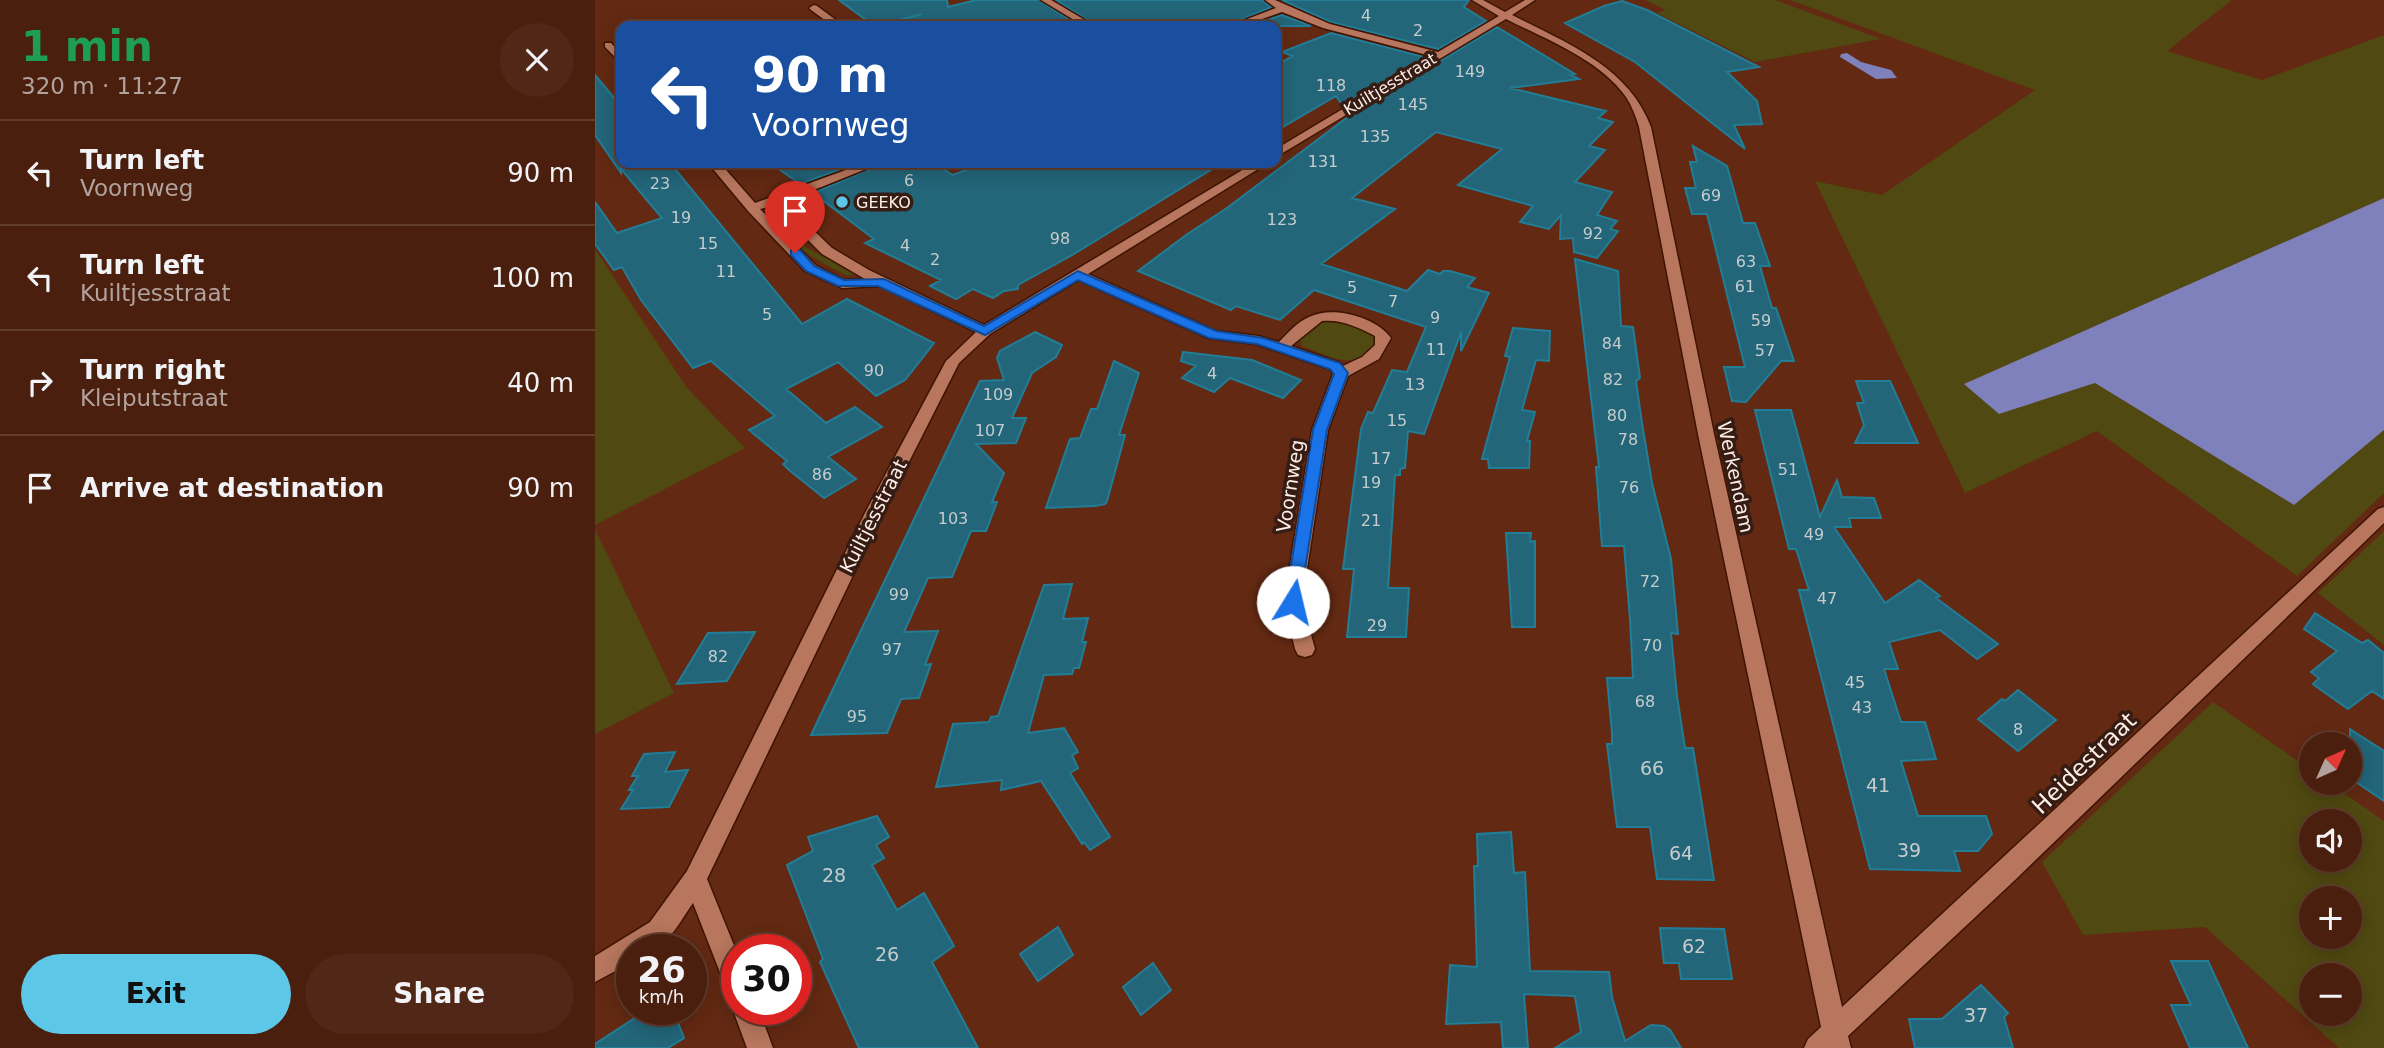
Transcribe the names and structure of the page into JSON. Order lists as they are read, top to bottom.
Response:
{
  "streets": {
    "street": [
      "Kuiltjesstraat",
      "Werkendam",
      "Voornweg",
      "Heidestraat"
    ]
  },
  "crossings": [
    ["Kuiltjesstraat", "Werkendam"],
    ["Werkendam", "Heidestraat"]
  ],
  "places": ["GEEKO"],
  "house_numbers": [
    "4",
    "2",
    "149",
    "118",
    "145",
    "135",
    "131",
    "6",
    "23",
    "69",
    "19",
    "123",
    "92",
    "98",
    "15",
    "4",
    "2",
    "63",
    "11",
    "61",
    "5",
    "7",
    "5",
    "9",
    "59",
    "84",
    "11",
    "57",
    "90",
    "4",
    "82",
    "13",
    "109",
    "80",
    "15",
    "107",
    "78",
    "17",
    "51",
    "86",
    "19",
    "76",
    "103",
    "21",
    "49",
    "72",
    "99",
    "47",
    "29",
    "70",
    "97",
    "82",
    "45",
    "68",
    "43",
    "95",
    "8",
    "66",
    "41",
    "39",
    "64",
    "28",
    "62",
    "26",
    "37"
  ],
  "north": "top right",
  "page": {
    "heading": ["1 min", "320 m · 11:27"],
    "turn": ["90 m", "Voornweg"],
    "list": [
      {
        "name": "Turn left",
        "note": "Voornweg",
        "value": "90 m"
      },
      {
        "name": "Turn left",
        "note": "Kuiltjesstraat",
        "value": "100 m"
      },
      {
        "name": "Turn right",
        "note": "Kleiputstraat",
        "value": "40 m"
      },
      {
        "name": "Arrive at destination",
        "value": "90 m"
      }
    ],
    "map_buttons": ["+", "−"],
    "speed": "26 km/h",
    "limit": "30",
    "buttons": ["Exit", "Share"]
  }
}
